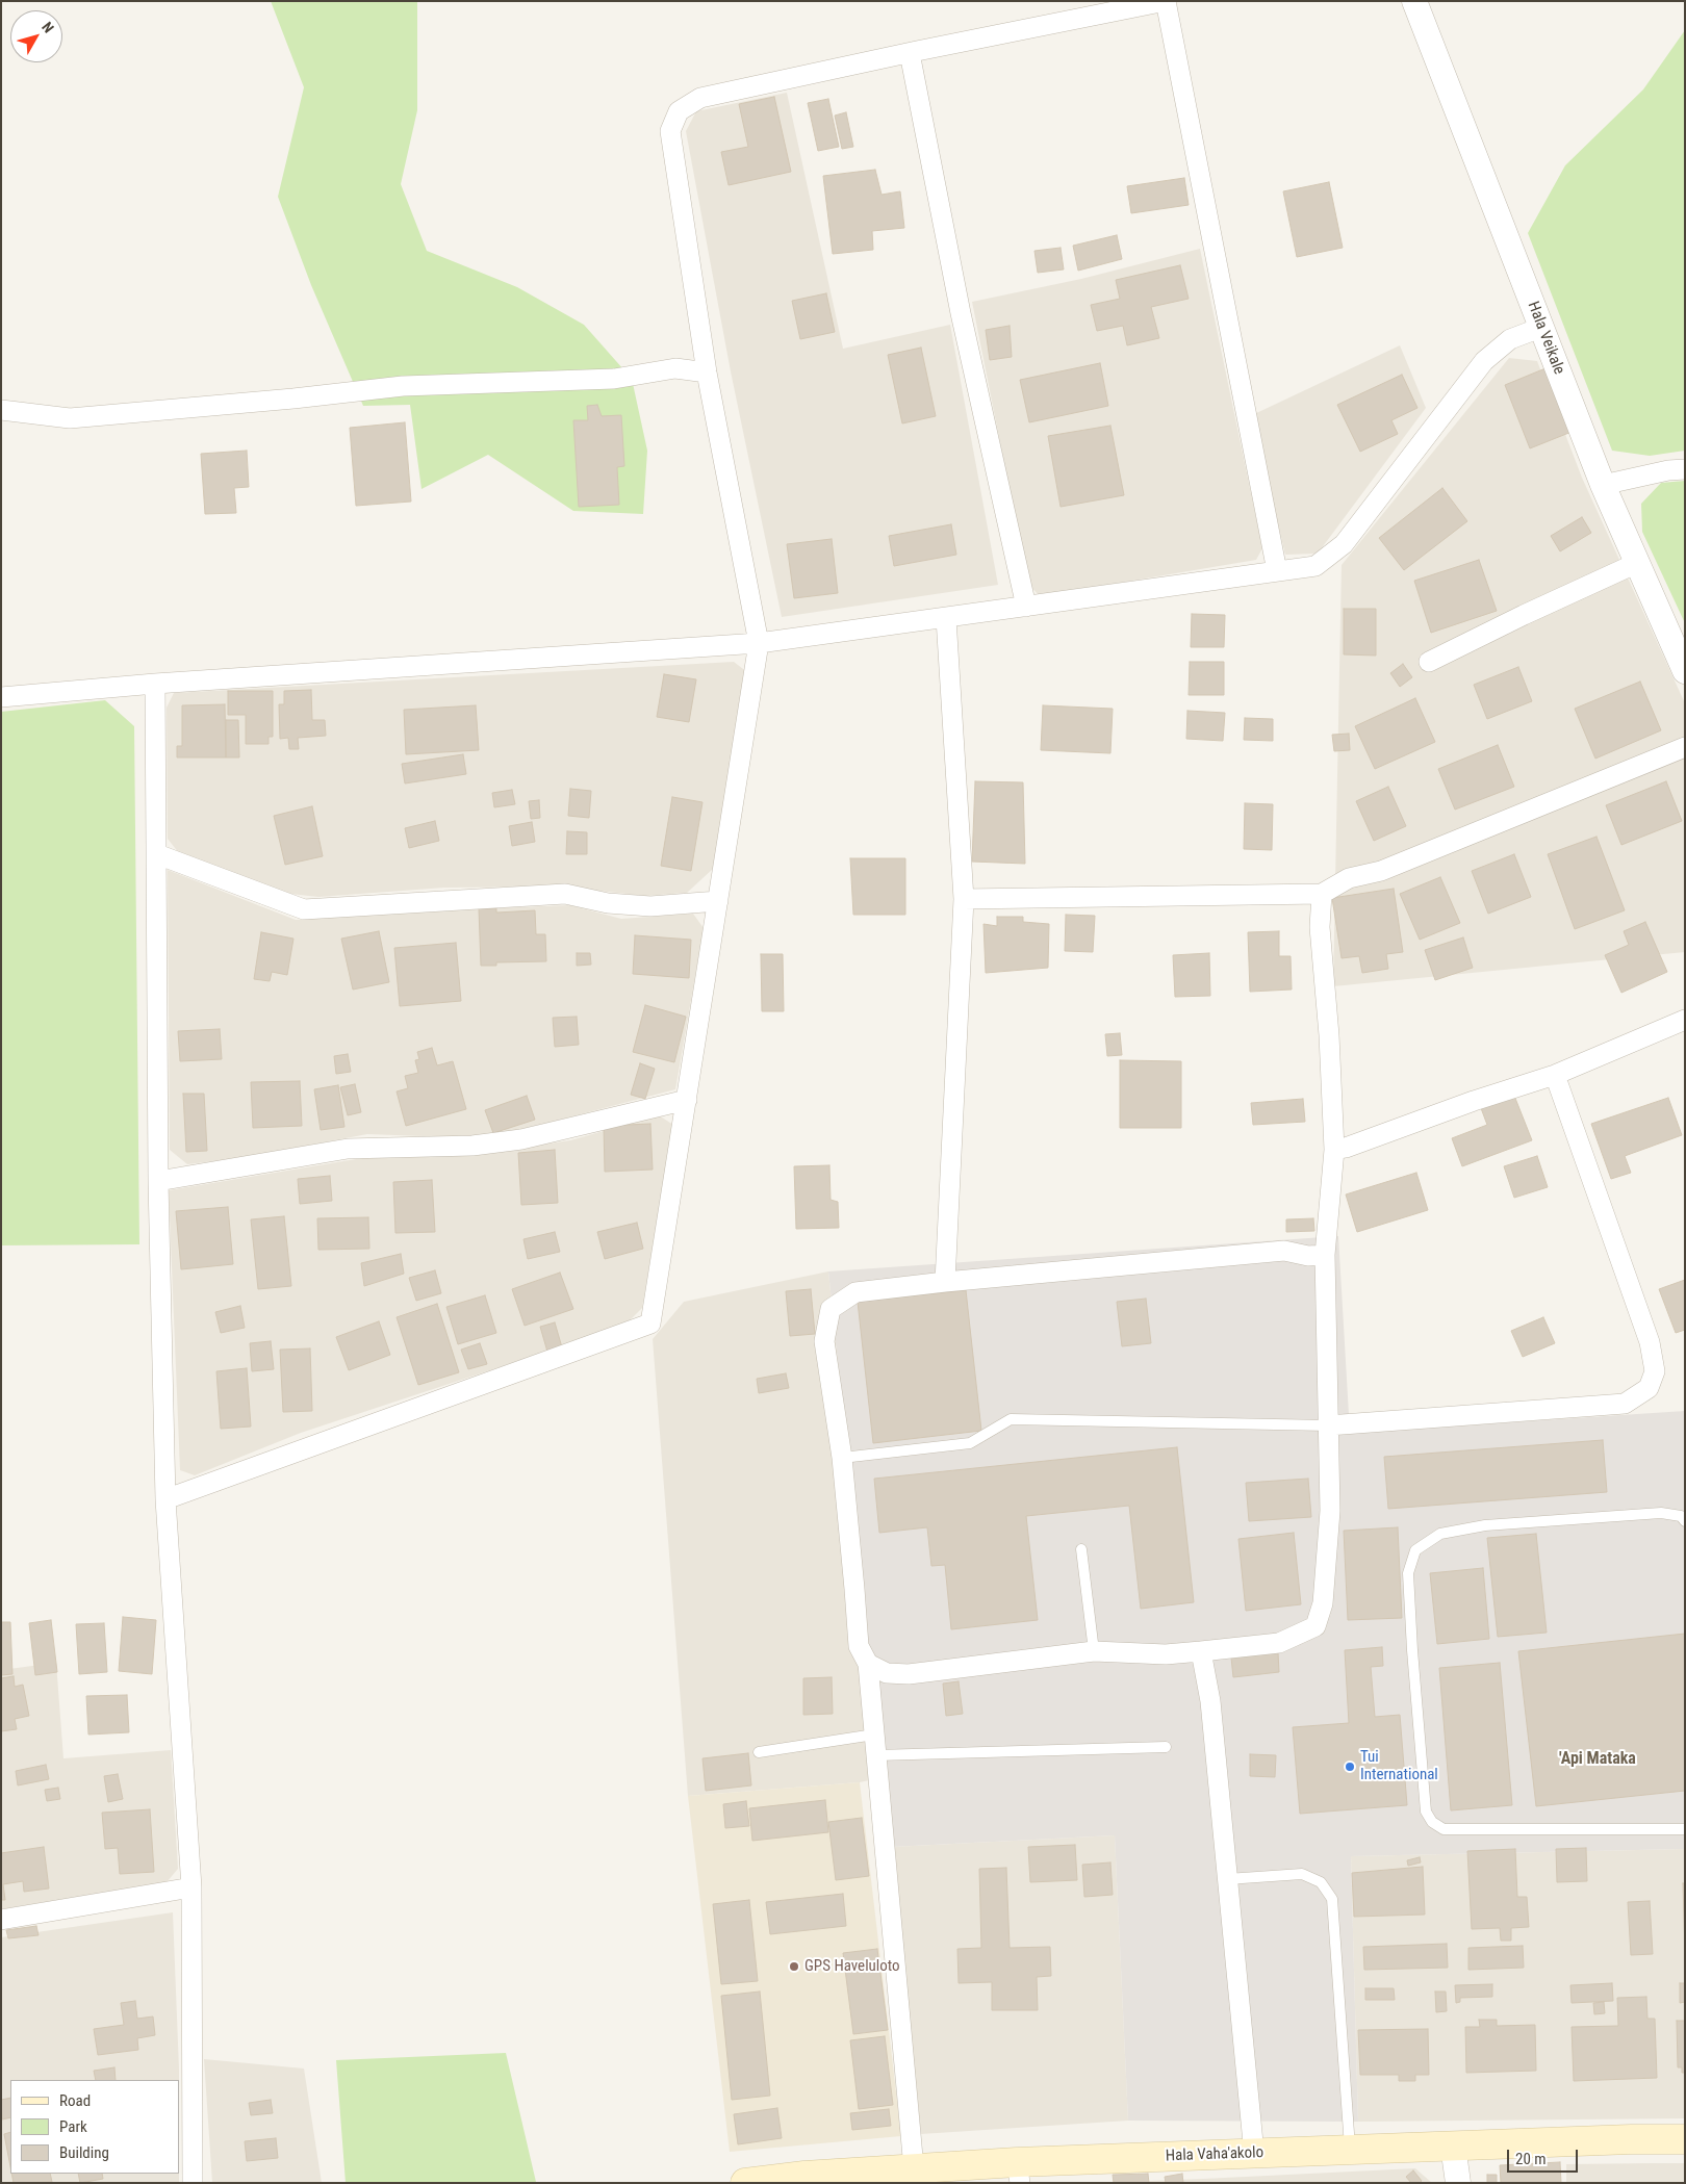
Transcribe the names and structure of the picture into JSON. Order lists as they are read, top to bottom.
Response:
{
  "streets": {
    "main road": ["Hala Vaha'akolo"],
    "street": ["Hala Veikale"]
  },
  "districts": ["'Api Mataka"],
  "places": ["Tui International", "GPS Haveluloto"],
  "legend": ["Road", "Park", "Building"],
  "scale_bar": "20 m",
  "north": "top right"
}
